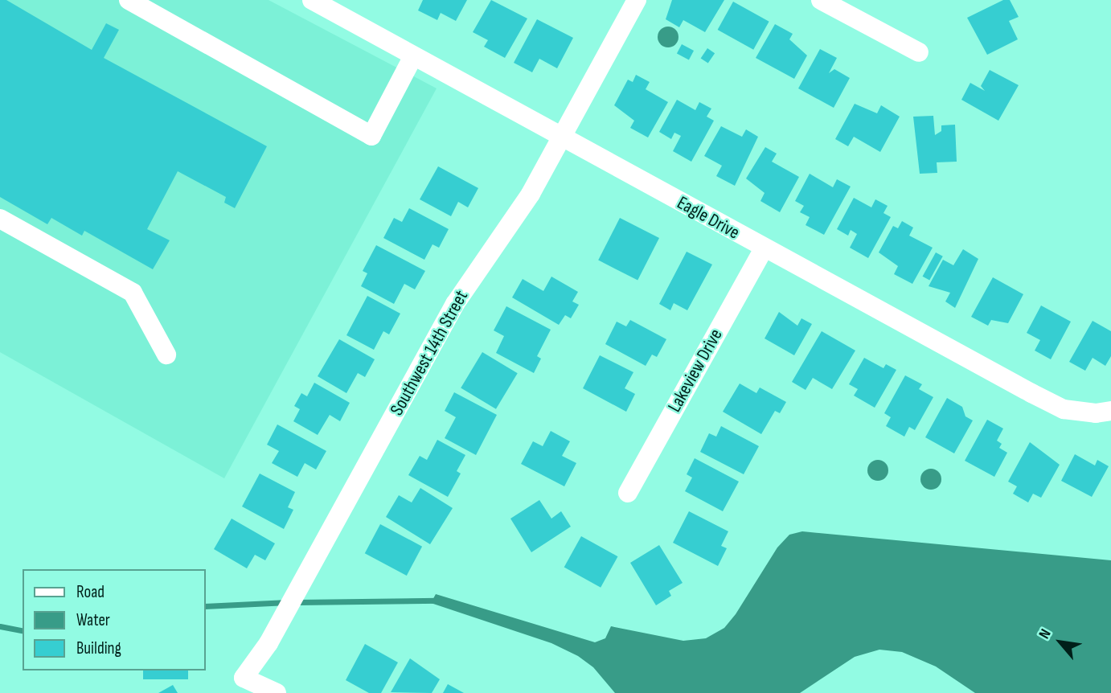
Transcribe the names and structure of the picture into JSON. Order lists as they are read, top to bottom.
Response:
{
  "streets": {
    "street": ["Eagle Drive", "Southwest 14th Street", "Lakeview Drive"]
  },
  "crossings": [
    ["Eagle Drive", "Southwest 14th Street"],
    ["Eagle Drive", "Lakeview Drive"]
  ],
  "legend": ["Road", "Water", "Building"],
  "north": "top left"
}
